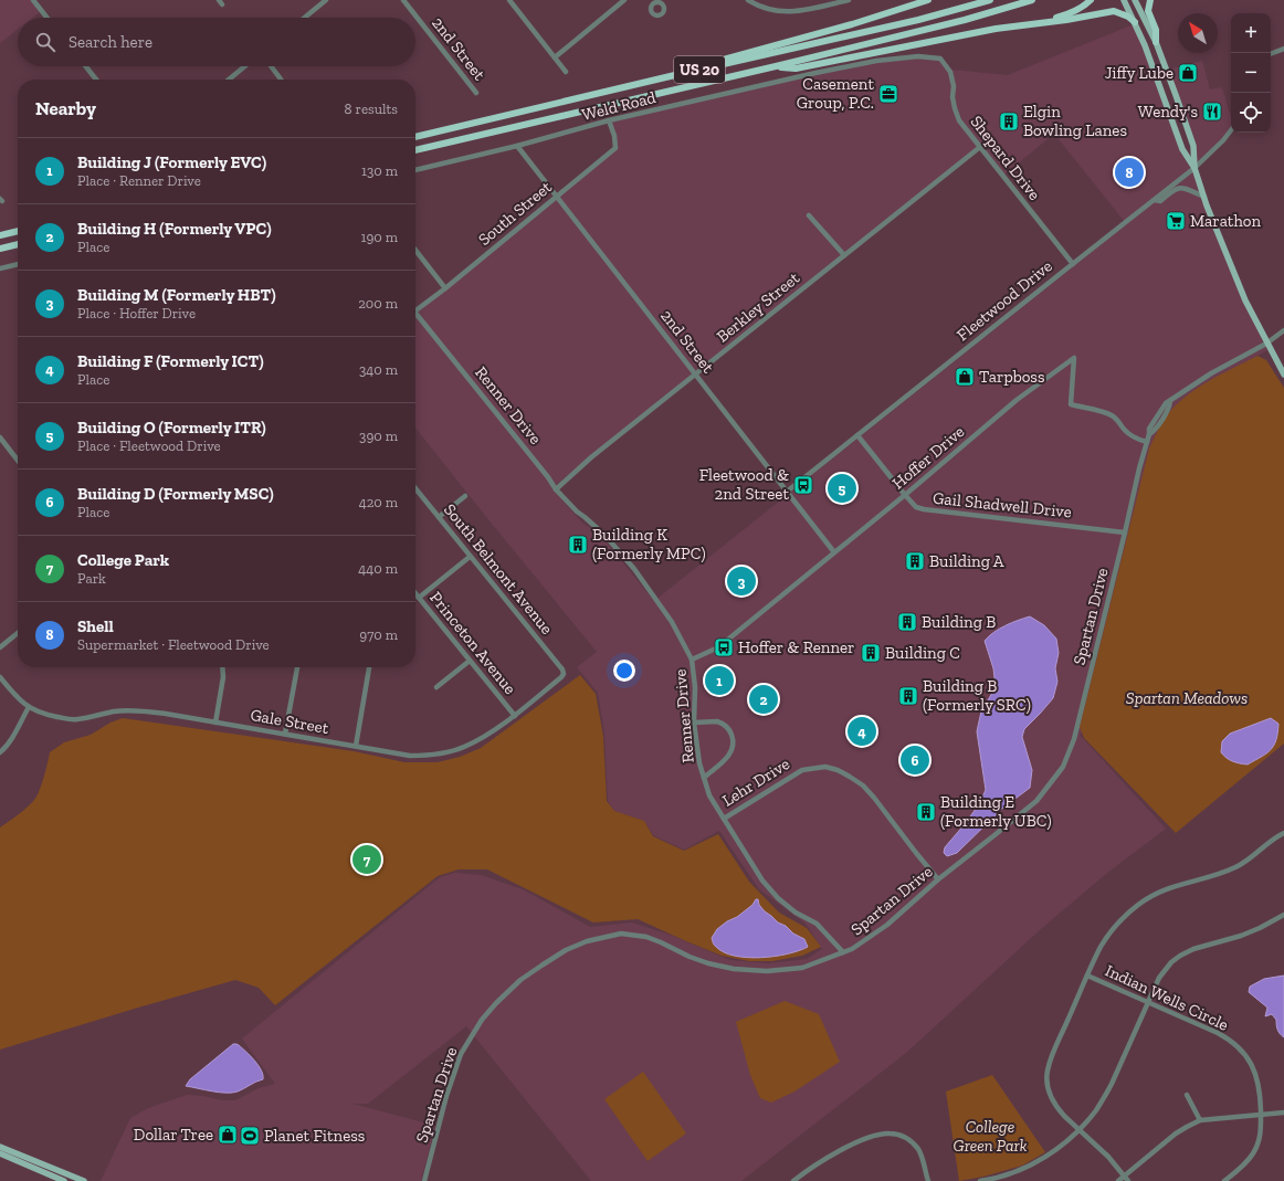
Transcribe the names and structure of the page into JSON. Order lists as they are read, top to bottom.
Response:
{
  "streets": {
    "highway": ["US 20"],
    "street": [
      "2nd Street",
      "Weld Road",
      "Shepard Drive",
      "South Street",
      "Fleetwood Drive",
      "Berkley Street",
      "Renner Drive",
      "Hoffer Drive",
      "Gail Shadwell Drive",
      "South Belmont Avenue",
      "Spartan Drive",
      "Princeton Avenue",
      "Gale Street",
      "Lehr Drive",
      "Indian Wells Circle"
    ]
  },
  "crossings": [
    ["2nd Street", "Weld Road"],
    ["2nd Street", "South Street"],
    ["2nd Street", "Fleetwood Drive"],
    ["2nd Street", "Berkley Street"],
    ["2nd Street", "Hoffer Drive"],
    ["Weld Road", "Shepard Drive"],
    ["Weld Road", "South Street"],
    ["Shepard Drive", "Fleetwood Drive"],
    ["Shepard Drive", "Berkley Street"],
    ["Fleetwood Drive", "Gail Shadwell Drive"],
    ["Berkley Street", "Renner Drive"],
    ["Renner Drive", "Hoffer Drive"],
    ["Renner Drive", "Spartan Drive"],
    ["Renner Drive", "Lehr Drive"],
    ["Hoffer Drive", "Gail Shadwell Drive"],
    ["Hoffer Drive", "Spartan Drive"],
    ["Gail Shadwell Drive", "Spartan Drive"],
    ["South Belmont Avenue", "Gale Street"],
    ["Spartan Drive", "Lehr Drive"],
    ["Princeton Avenue", "Gale Street"]
  ],
  "parks": ["Spartan Meadows", "College Green Park"],
  "places": {
    "shop": ["Jiffy Lube", "Tarpboss", "Dollar Tree"],
    "office": ["Casement Group, P.C."],
    "restaurant": ["Wendy's"],
    "building": [
      "Elgin Bowling Lanes",
      "Building K (Formerly MPC)",
      "Building A",
      "Building B",
      "Building C",
      "Building B (Formerly SRC)",
      "Building E (Formerly UBC)"
    ],
    "supermarket": ["Marathon"],
    "bus stop": ["Fleetwood & 2nd Street", "Hoffer & Renner"],
    "sports": ["Planet Fitness"]
  },
  "north": "top left",
  "page": {
    "map_buttons": ["+", "−"],
    "search": "Search here",
    "heading": ["Nearby", "8 results"],
    "list": [
      {
        "mark": "1",
        "name": "Building J (Formerly EVC)",
        "note": "Place · Renner Drive",
        "value": "130 m"
      },
      {
        "mark": "2",
        "name": "Building H (Formerly VPC)",
        "note": "Place",
        "value": "190 m"
      },
      {
        "mark": "3",
        "name": "Building M (Formerly HBT)",
        "note": "Place · Hoffer Drive",
        "value": "200 m"
      },
      {
        "mark": "4",
        "name": "Building F (Formerly ICT)",
        "note": "Place",
        "value": "340 m"
      },
      {
        "mark": "5",
        "name": "Building O (Formerly ITR)",
        "note": "Place · Fleetwood Drive",
        "value": "390 m"
      },
      {
        "mark": "6",
        "name": "Building D (Formerly MSC)",
        "note": "Place",
        "value": "420 m"
      },
      {
        "mark": "7",
        "name": "College Park",
        "note": "Park",
        "value": "440 m"
      },
      {
        "mark": "8",
        "name": "Shell",
        "note": "Supermarket · Fleetwood Drive",
        "value": "970 m"
      }
    ],
    "pins": [
      "8",
      "5",
      "3",
      "1",
      "2",
      "4",
      "6",
      "7"
    ]
  }
}
